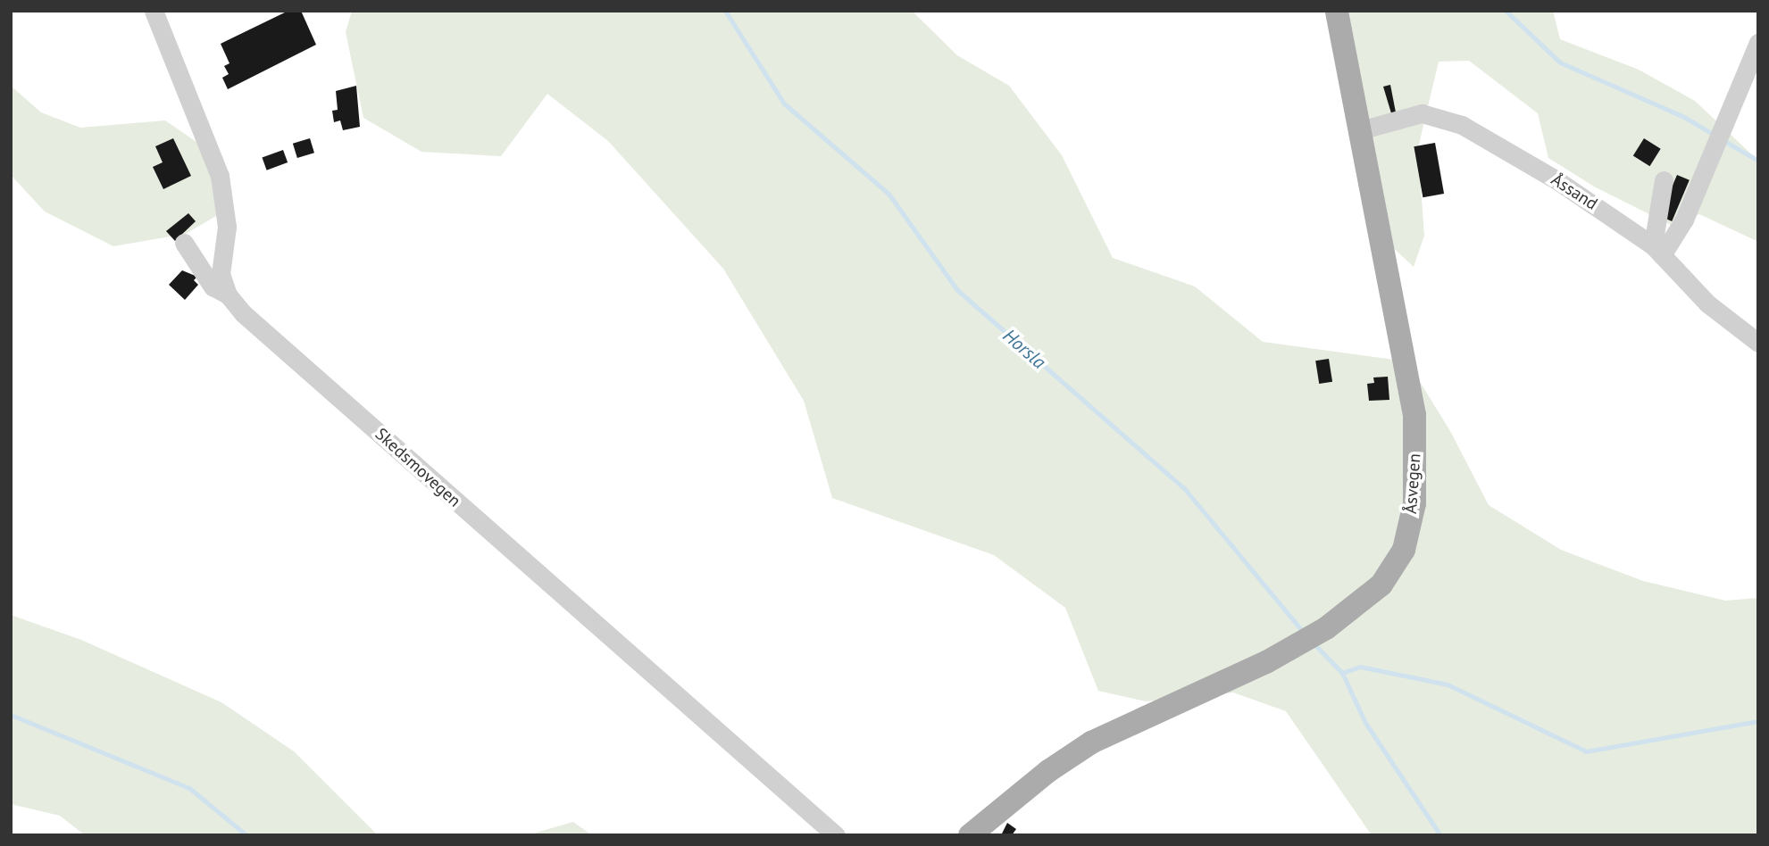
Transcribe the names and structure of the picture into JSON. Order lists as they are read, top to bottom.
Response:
{
  "streets": {
    "main road": ["Åsvegen"],
    "street": ["Åssand", "Skedsmovegen"]
  },
  "crossings": [
    ["Åssand", "Åsvegen"]
  ],
  "water": ["Horsla"]
}
